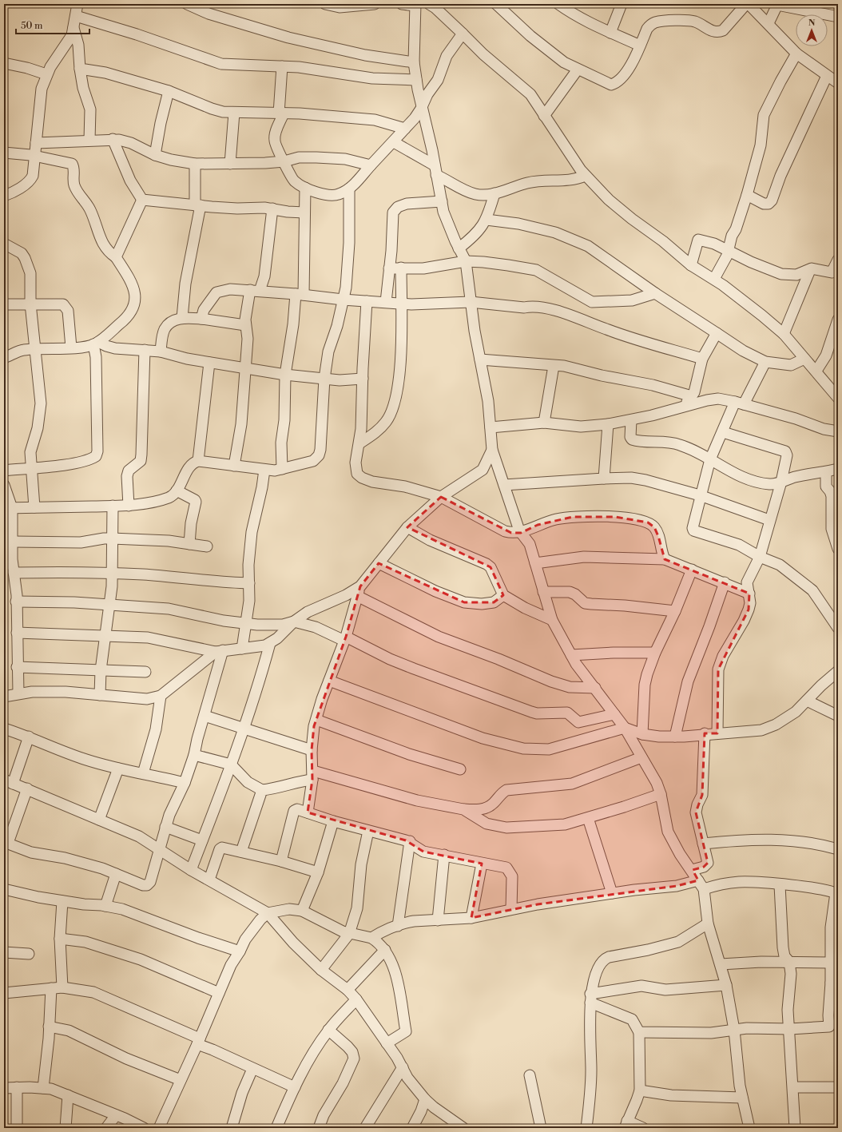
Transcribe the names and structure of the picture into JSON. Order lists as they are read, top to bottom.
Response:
{
  "scale_bar": "50 m",
  "north": "top"
}
